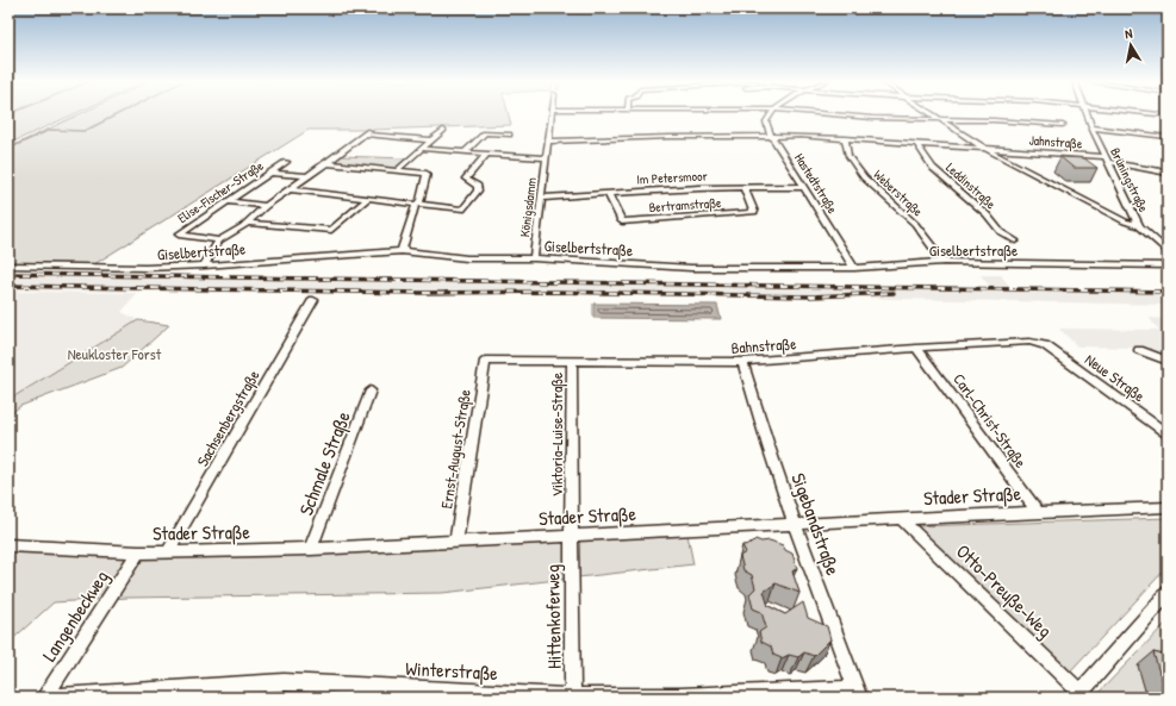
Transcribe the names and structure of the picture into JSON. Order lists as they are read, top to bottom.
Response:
{
  "streets": {
    "street": [
      "Jahnstraße",
      "Im Petersmoor",
      "Brüningstraße",
      "Hastedtstraße",
      "Leddinstraße",
      "Elise-Fischer-Straße",
      "Weberstraße",
      "Bertramstraße",
      "Königsdamm",
      "Giselbertstraße",
      "Bahnstraße",
      "Neue Straße",
      "Sachsenbergstraße",
      "Carl-Christ-Straße",
      "Viktoria-Luise-Straße",
      "Ernst-August-Straße",
      "Schmale Straße",
      "Stader Straße",
      "Sigebandstraße",
      "Otto-Preuße-Weg",
      "Langenbeckweg",
      "Hittenkoferweg",
      "Winterstraße"
    ]
  },
  "crossings": [
    ["Jahnstraße", "Brüningstraße"],
    ["Jahnstraße", "Hastedtstraße"],
    ["Jahnstraße", "Leddinstraße"],
    ["Jahnstraße", "Weberstraße"],
    ["Jahnstraße", "Königsdamm"],
    ["Im Petersmoor", "Hastedtstraße"],
    ["Im Petersmoor", "Bertramstraße"],
    ["Im Petersmoor", "Königsdamm"],
    ["Hastedtstraße", "Giselbertstraße"],
    ["Weberstraße", "Giselbertstraße"],
    ["Königsdamm", "Giselbertstraße"],
    ["Bahnstraße", "Neue Straße"],
    ["Bahnstraße", "Carl-Christ-Straße"],
    ["Bahnstraße", "Viktoria-Luise-Straße"],
    ["Bahnstraße", "Ernst-August-Straße"],
    ["Bahnstraße", "Sigebandstraße"],
    ["Sachsenbergstraße", "Stader Straße"],
    ["Carl-Christ-Straße", "Stader Straße"],
    ["Viktoria-Luise-Straße", "Stader Straße"],
    ["Viktoria-Luise-Straße", "Hittenkoferweg"],
    ["Ernst-August-Straße", "Stader Straße"],
    ["Schmale Straße", "Stader Straße"],
    ["Stader Straße", "Sigebandstraße"],
    ["Stader Straße", "Otto-Preuße-Weg"],
    ["Stader Straße", "Langenbeckweg"],
    ["Stader Straße", "Hittenkoferweg"],
    ["Sigebandstraße", "Winterstraße"],
    ["Langenbeckweg", "Winterstraße"],
    ["Hittenkoferweg", "Winterstraße"]
  ],
  "parks": ["Neukloster Forst"],
  "north": "top"
}
